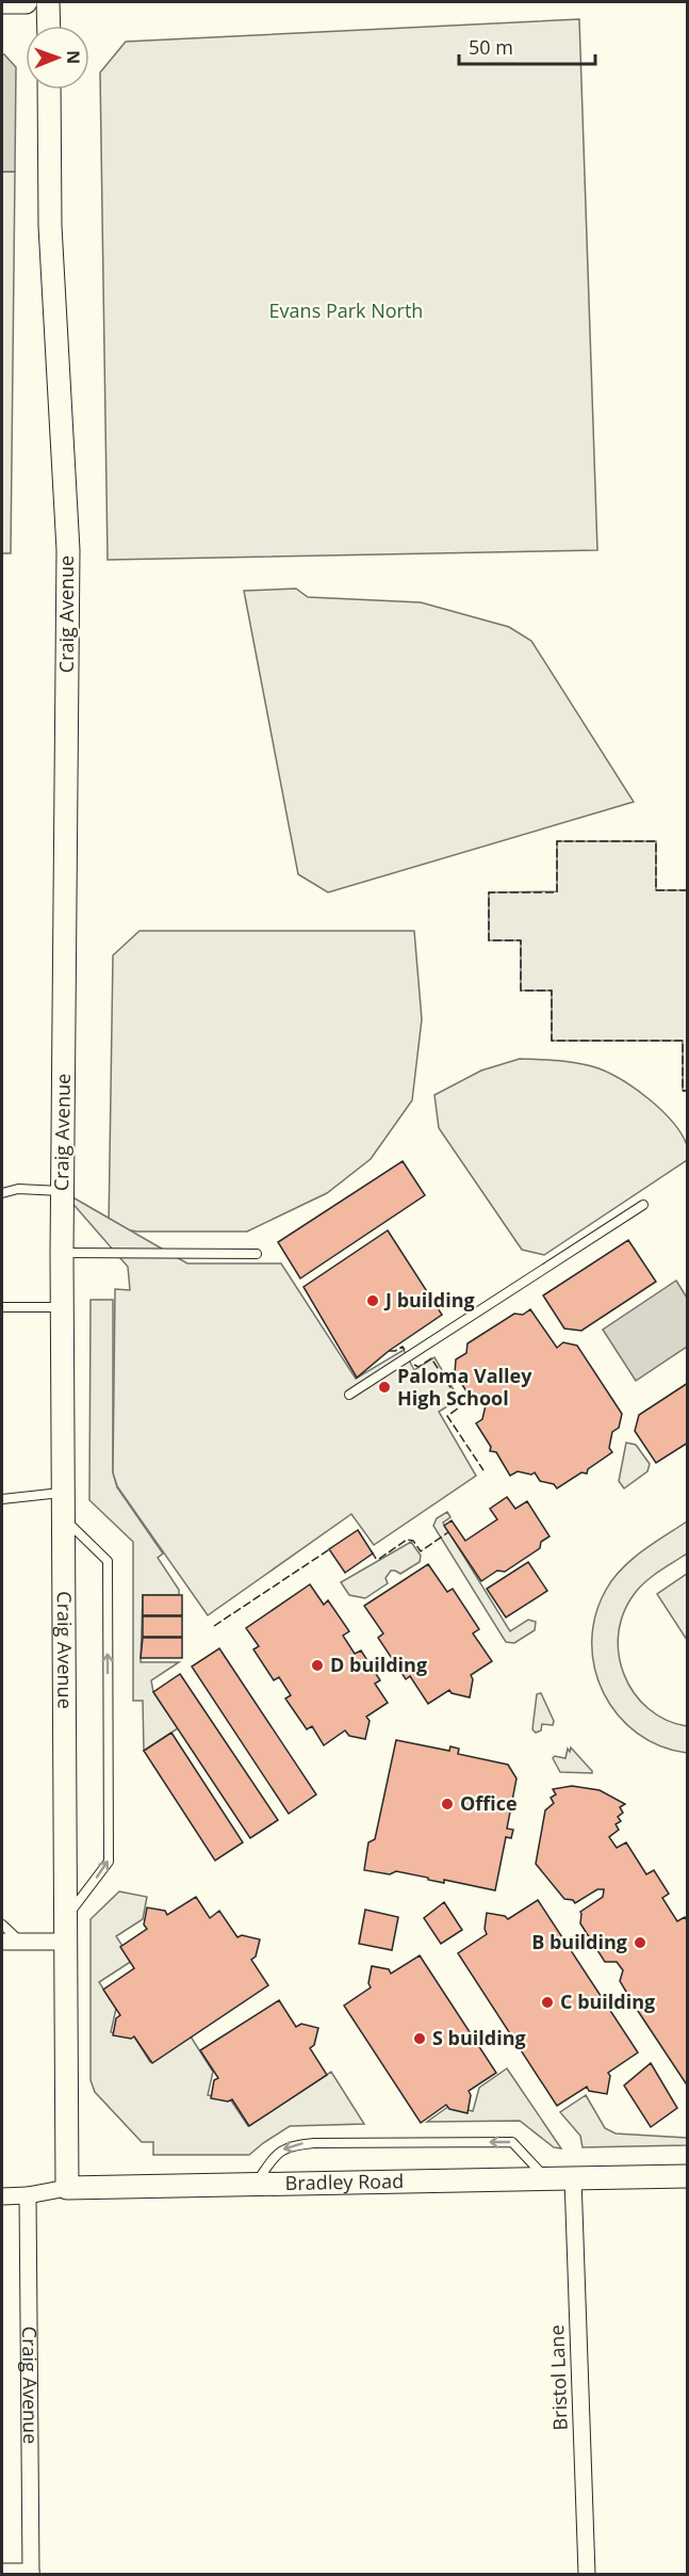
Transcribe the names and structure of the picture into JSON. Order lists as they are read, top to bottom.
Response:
{
  "streets": {
    "street": ["Craig Avenue", "Bradley Road", "Bristol Lane"]
  },
  "crossings": [
    ["Craig Avenue", "Bradley Road"],
    ["Bradley Road", "Bristol Lane"]
  ],
  "parks": ["Evans Park North"],
  "places": [
    "J building",
    "Paloma Valley High School",
    "D building",
    "Office",
    "B building",
    "C building",
    "S building"
  ],
  "scale_bar": "50 m",
  "north": "right"
}
